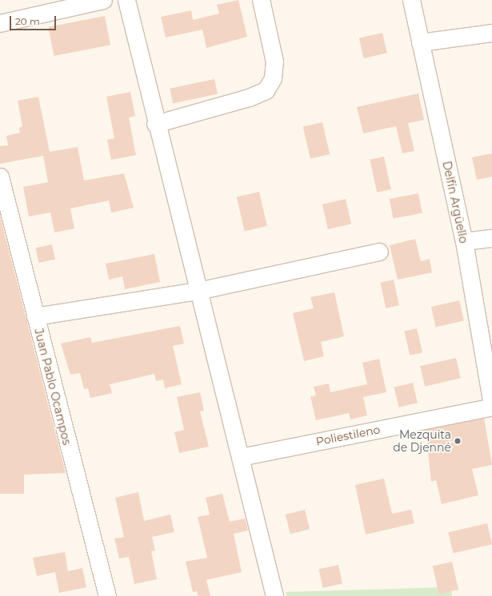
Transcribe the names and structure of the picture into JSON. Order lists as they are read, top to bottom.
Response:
{
  "streets": {
    "street": ["Delfín Argüello", "Juan Pablo Ocampos", "Poliestileno"]
  },
  "crossings": [
    ["Delfín Argüello", "Poliestileno"]
  ],
  "places": ["Mezquita de Djenné"],
  "scale_bar": "20 m"
}
